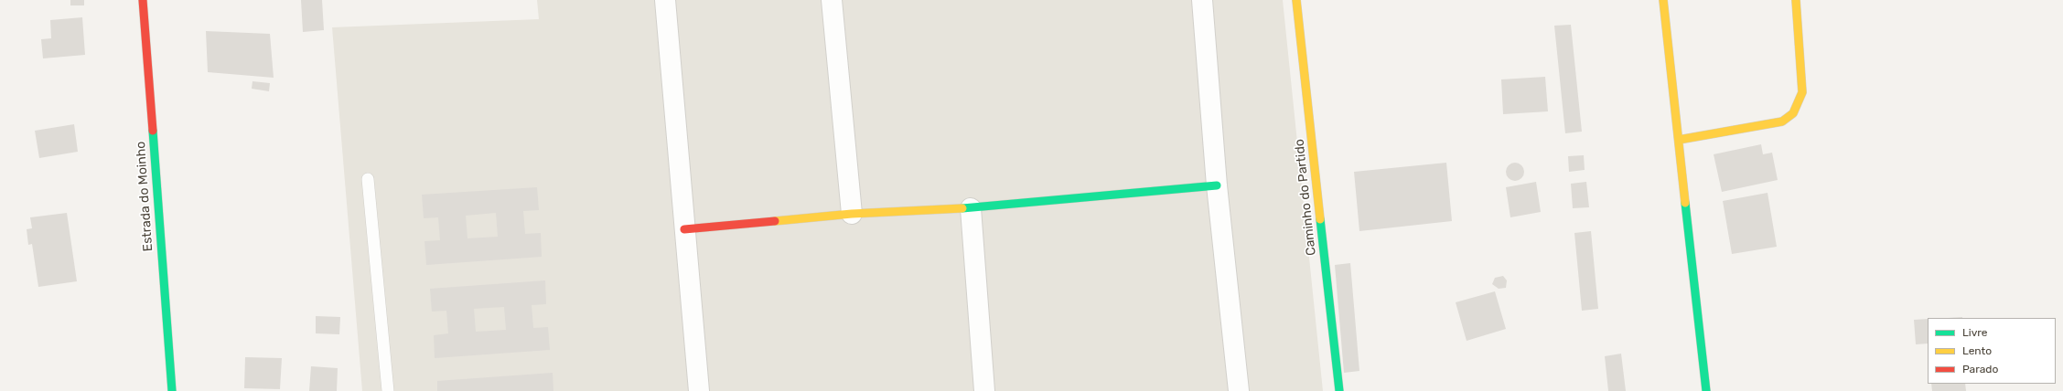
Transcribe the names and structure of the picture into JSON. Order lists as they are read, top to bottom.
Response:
{
  "streets": {
    "street": ["Estrada do Moinho", "Caminho do Partido"]
  },
  "legend": ["Livre", "Lento", "Parado"]
}
